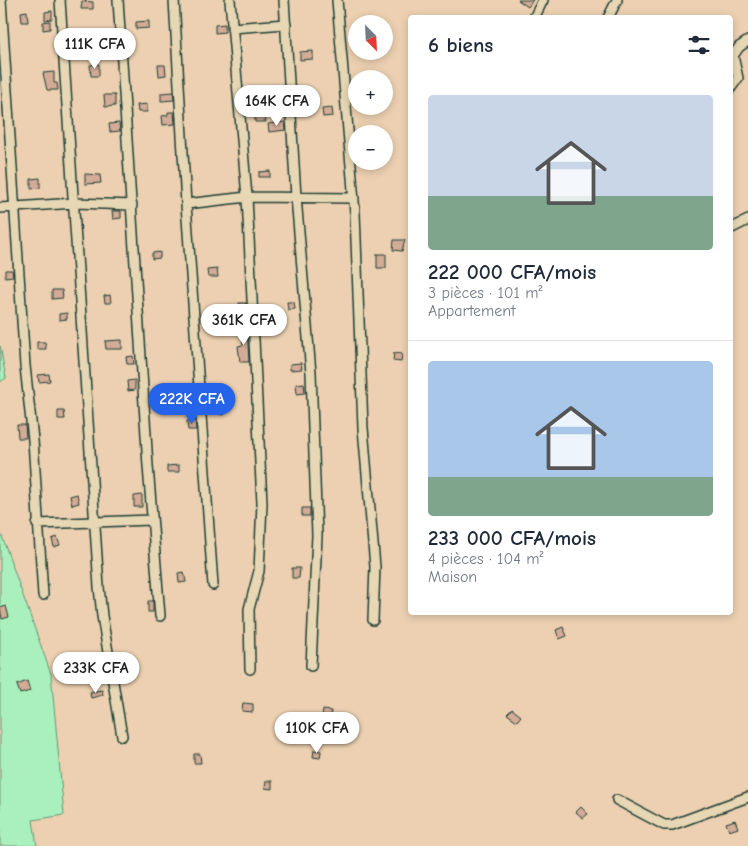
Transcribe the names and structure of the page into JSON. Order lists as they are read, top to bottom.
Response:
{
  "north": "bottom right",
  "page": {
    "map_buttons": ["+", "−"],
    "heading": "6 biens",
    "price": [
      "111K CFA",
      "164K CFA",
      "361K CFA",
      "222K CFA",
      "233K CFA",
      "110K CFA"
    ],
    "list": [
      {
        "name": "222 000 CFA/mois",
        "note": "3 pièces · 101 m² · Appartement"
      },
      {
        "name": "233 000 CFA/mois",
        "note": "4 pièces · 104 m² · Maison"
      }
    ]
  }
}
